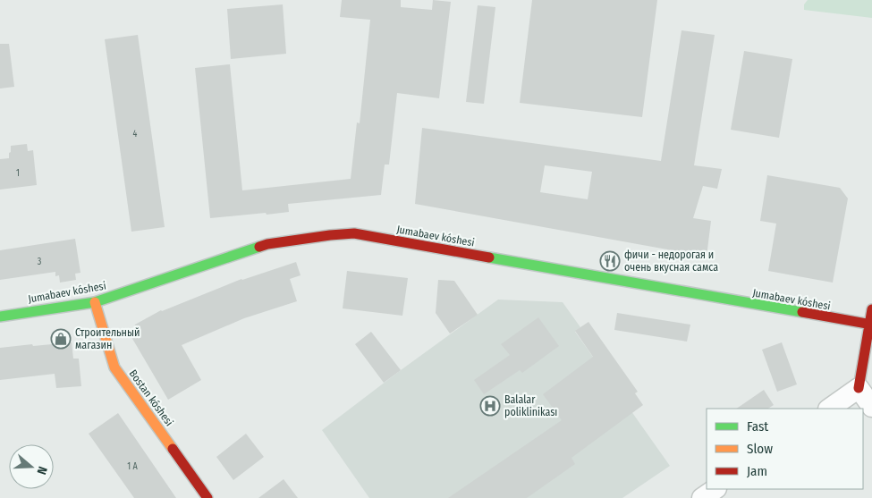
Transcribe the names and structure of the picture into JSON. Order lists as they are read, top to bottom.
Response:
{
  "streets": {
    "street": ["Jumabaev kóshesi", "Bostan kóshesi"]
  },
  "crossings": [
    ["Jumabaev kóshesi", "Bostan kóshesi"]
  ],
  "places": {
    "restaurant": ["фичи - недорогая и очень вкусная самса"],
    "shop": ["Строительный магазин"],
    "hospital": ["Balalar poliklinikası"]
  },
  "house_numbers": [
    "4",
    "1",
    "3",
    "1 А"
  ],
  "legend": ["Fast", "Slow", "Jam"],
  "north": "right"
}
